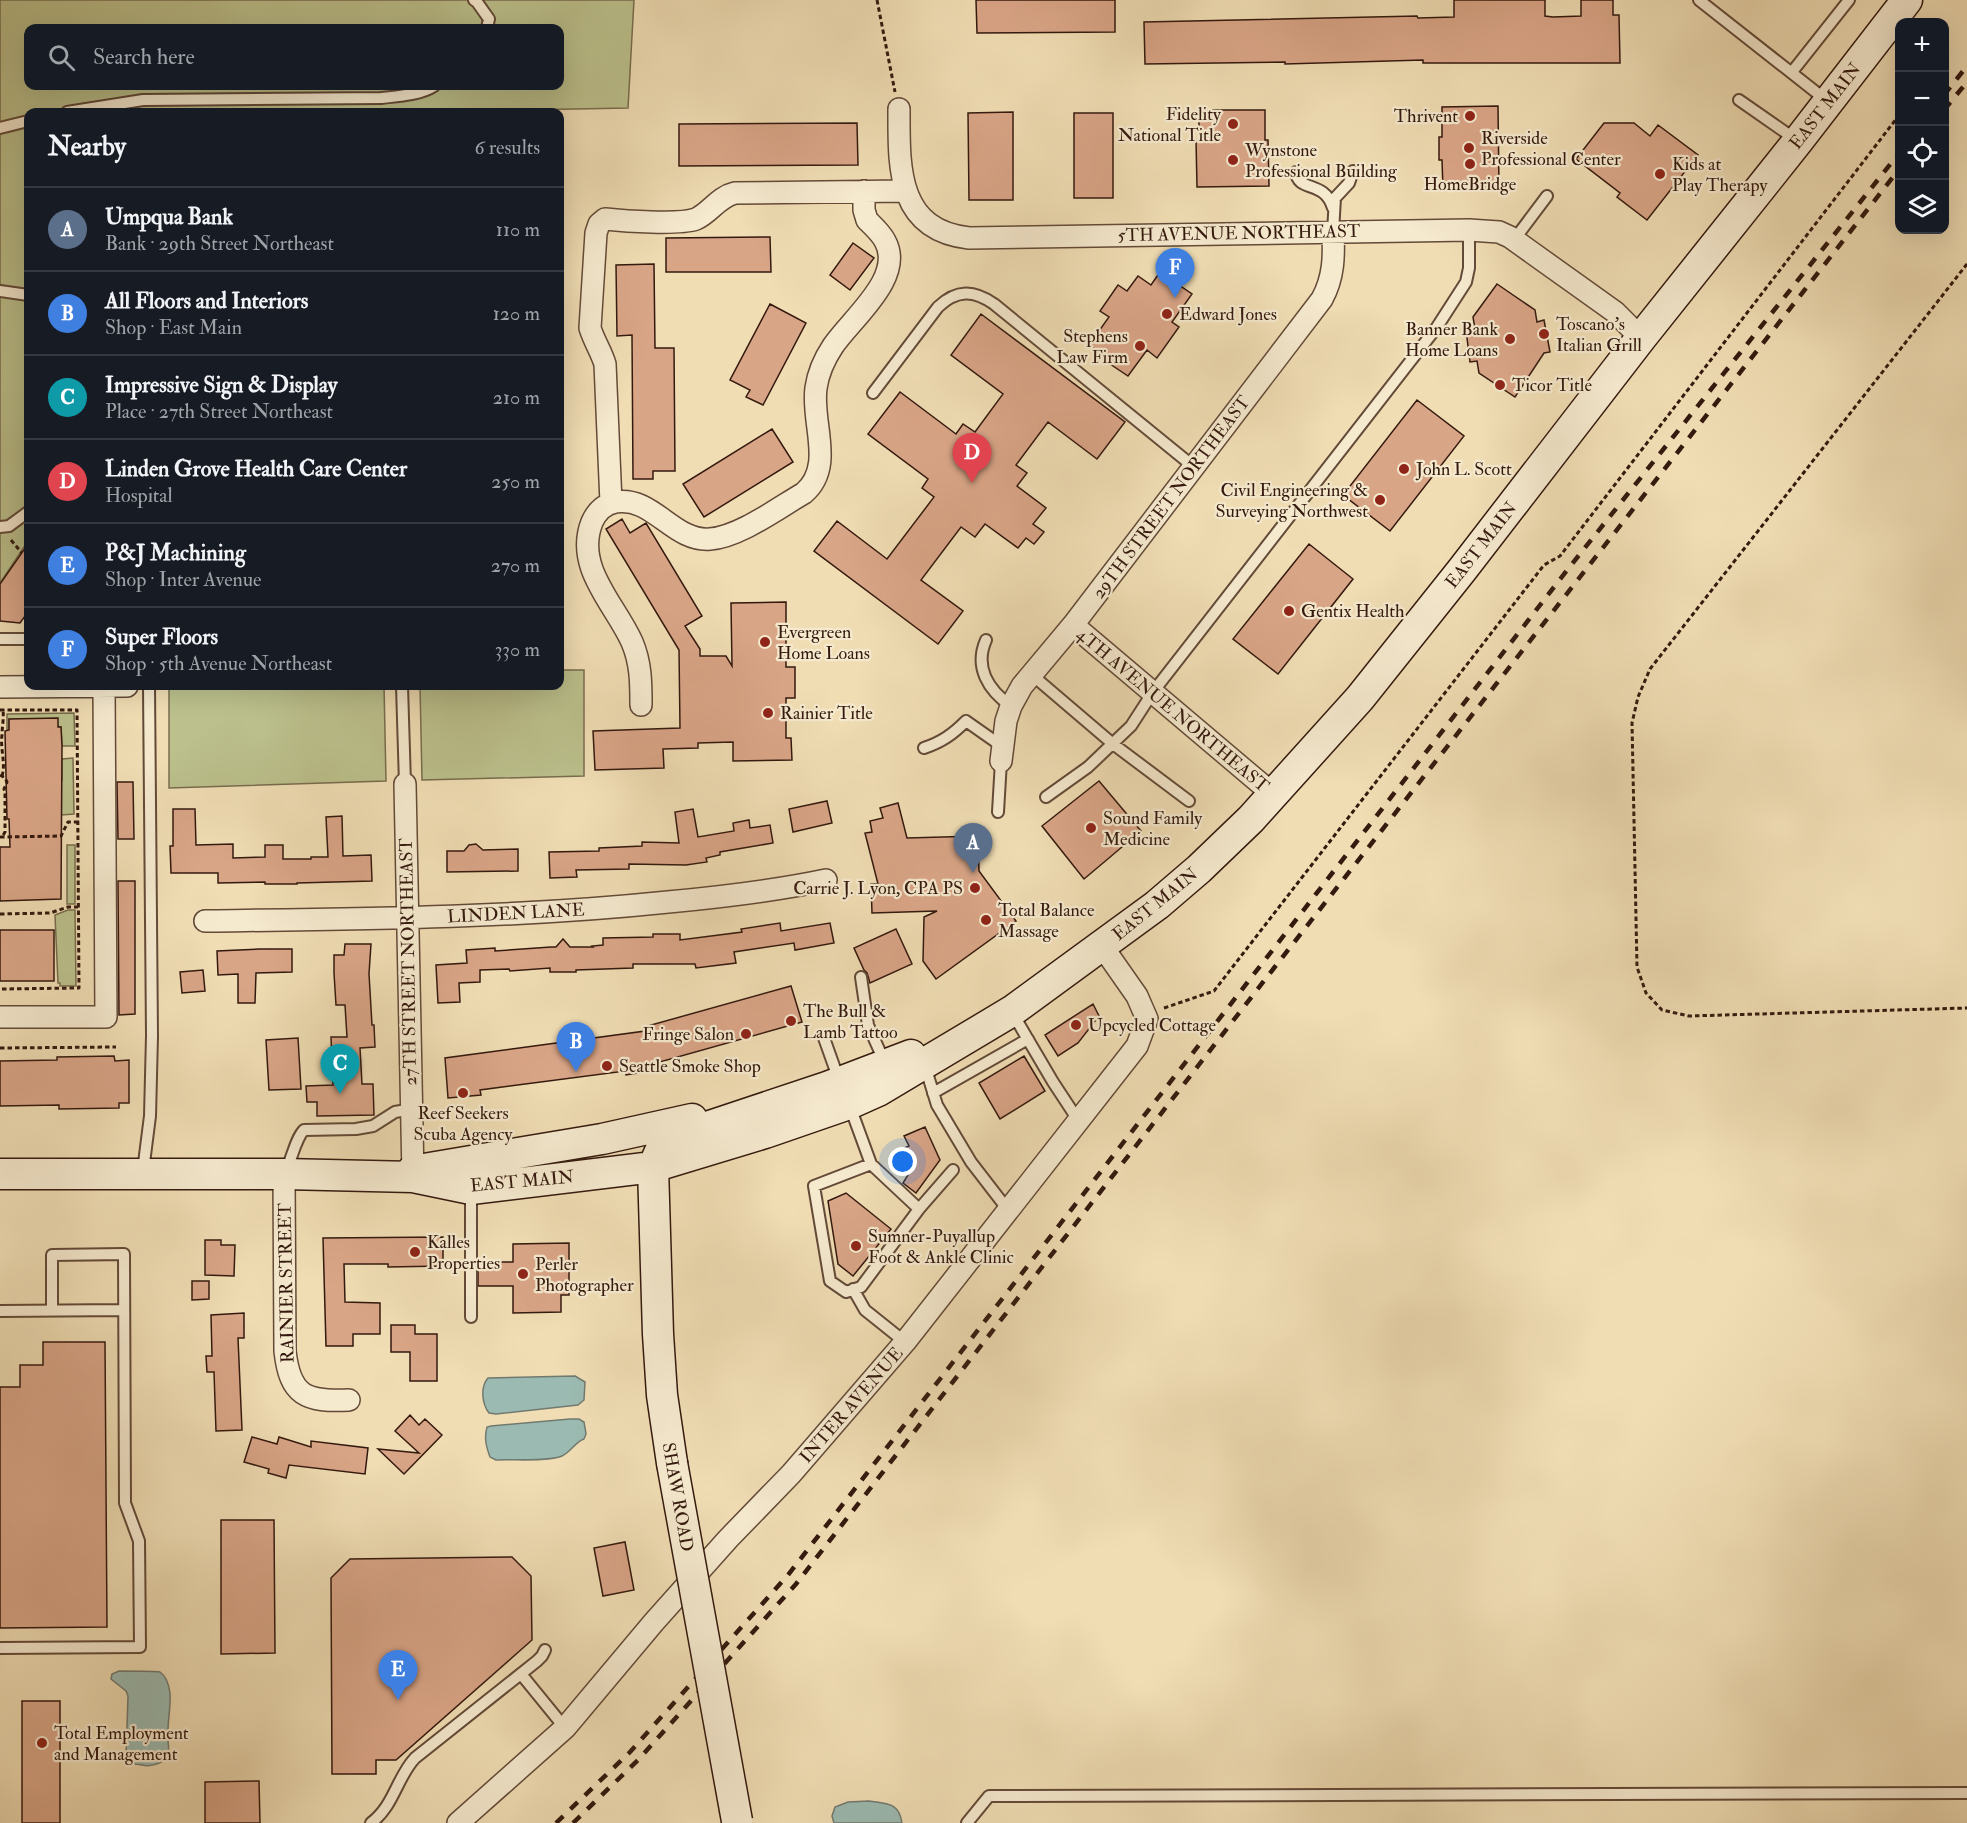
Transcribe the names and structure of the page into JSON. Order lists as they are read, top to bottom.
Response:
{
  "streets": {
    "main road": ["EAST MAIN", "SHAW ROAD"],
    "street": [
      "5TH AVENUE NORTHEAST",
      "29TH STREET NORTHEAST",
      "4TH AVENUE NORTHEAST",
      "LINDEN LANE",
      "27TH STREET NORTHEAST",
      "RAINIER STREET",
      "INTER AVENUE"
    ]
  },
  "crossings": [
    ["EAST MAIN", "5TH AVENUE NORTHEAST"],
    ["EAST MAIN", "4TH AVENUE NORTHEAST"],
    ["EAST MAIN", "27TH STREET NORTHEAST"],
    ["EAST MAIN", "RAINIER STREET"],
    ["EAST MAIN", "SHAW ROAD"],
    ["5TH AVENUE NORTHEAST", "29TH STREET NORTHEAST"],
    ["29TH STREET NORTHEAST", "4TH AVENUE NORTHEAST"],
    ["LINDEN LANE", "27TH STREET NORTHEAST"]
  ],
  "places": [
    "Thrivent",
    "Fidelity National Title",
    "Riverside Professional Center",
    "Wynstone Professional Building",
    "HomeBridge",
    "Kids at Play Therapy",
    "Edward Jones",
    "Toscano's Italian Grill",
    "Banner Bank Home Loans",
    "Stephens Law Firm",
    "Ticor Title",
    "John L. Scott",
    "Civil Engineering & Surveying Northwest",
    "Gentix Health",
    "Evergreen Home Loans",
    "Rainier Title",
    "Sound Family Medicine",
    "Carrie J. Lyon, CPA PS",
    "Total Balance Massage",
    "The Bull & Lamb Tattoo",
    "Upcycled Cottage",
    "Fringe Salon",
    "Seattle Smoke Shop",
    "Reef Seekers Scuba Agency",
    "Sumner-Puyallup Foot & Ankle Clinic",
    "Kalles Properties",
    "Perler Photographer",
    "Total Employment and Management"
  ],
  "page": {
    "map_buttons": ["+", "−"],
    "search": "Search here",
    "heading": ["Nearby", "6 results"],
    "list": [
      {
        "mark": "A",
        "name": "Umpqua Bank",
        "note": "Bank · 29th Street Northeast",
        "value": "110 m"
      },
      {
        "mark": "B",
        "name": "All Floors and Interiors",
        "note": "Shop · East Main",
        "value": "120 m"
      },
      {
        "mark": "C",
        "name": "Impressive Sign & Display",
        "note": "Place · 27th Street Northeast",
        "value": "210 m"
      },
      {
        "mark": "D",
        "name": "Linden Grove Health Care Center",
        "note": "Hospital",
        "value": "250 m"
      },
      {
        "mark": "E",
        "name": "P&J Machining",
        "note": "Shop · Inter Avenue",
        "value": "270 m"
      },
      {
        "mark": "F",
        "name": "Super Floors",
        "note": "Shop · 5th Avenue Northeast",
        "value": "330 m"
      }
    ],
    "pins": [
      "F",
      "D",
      "A",
      "B",
      "C",
      "E"
    ]
  }
}
